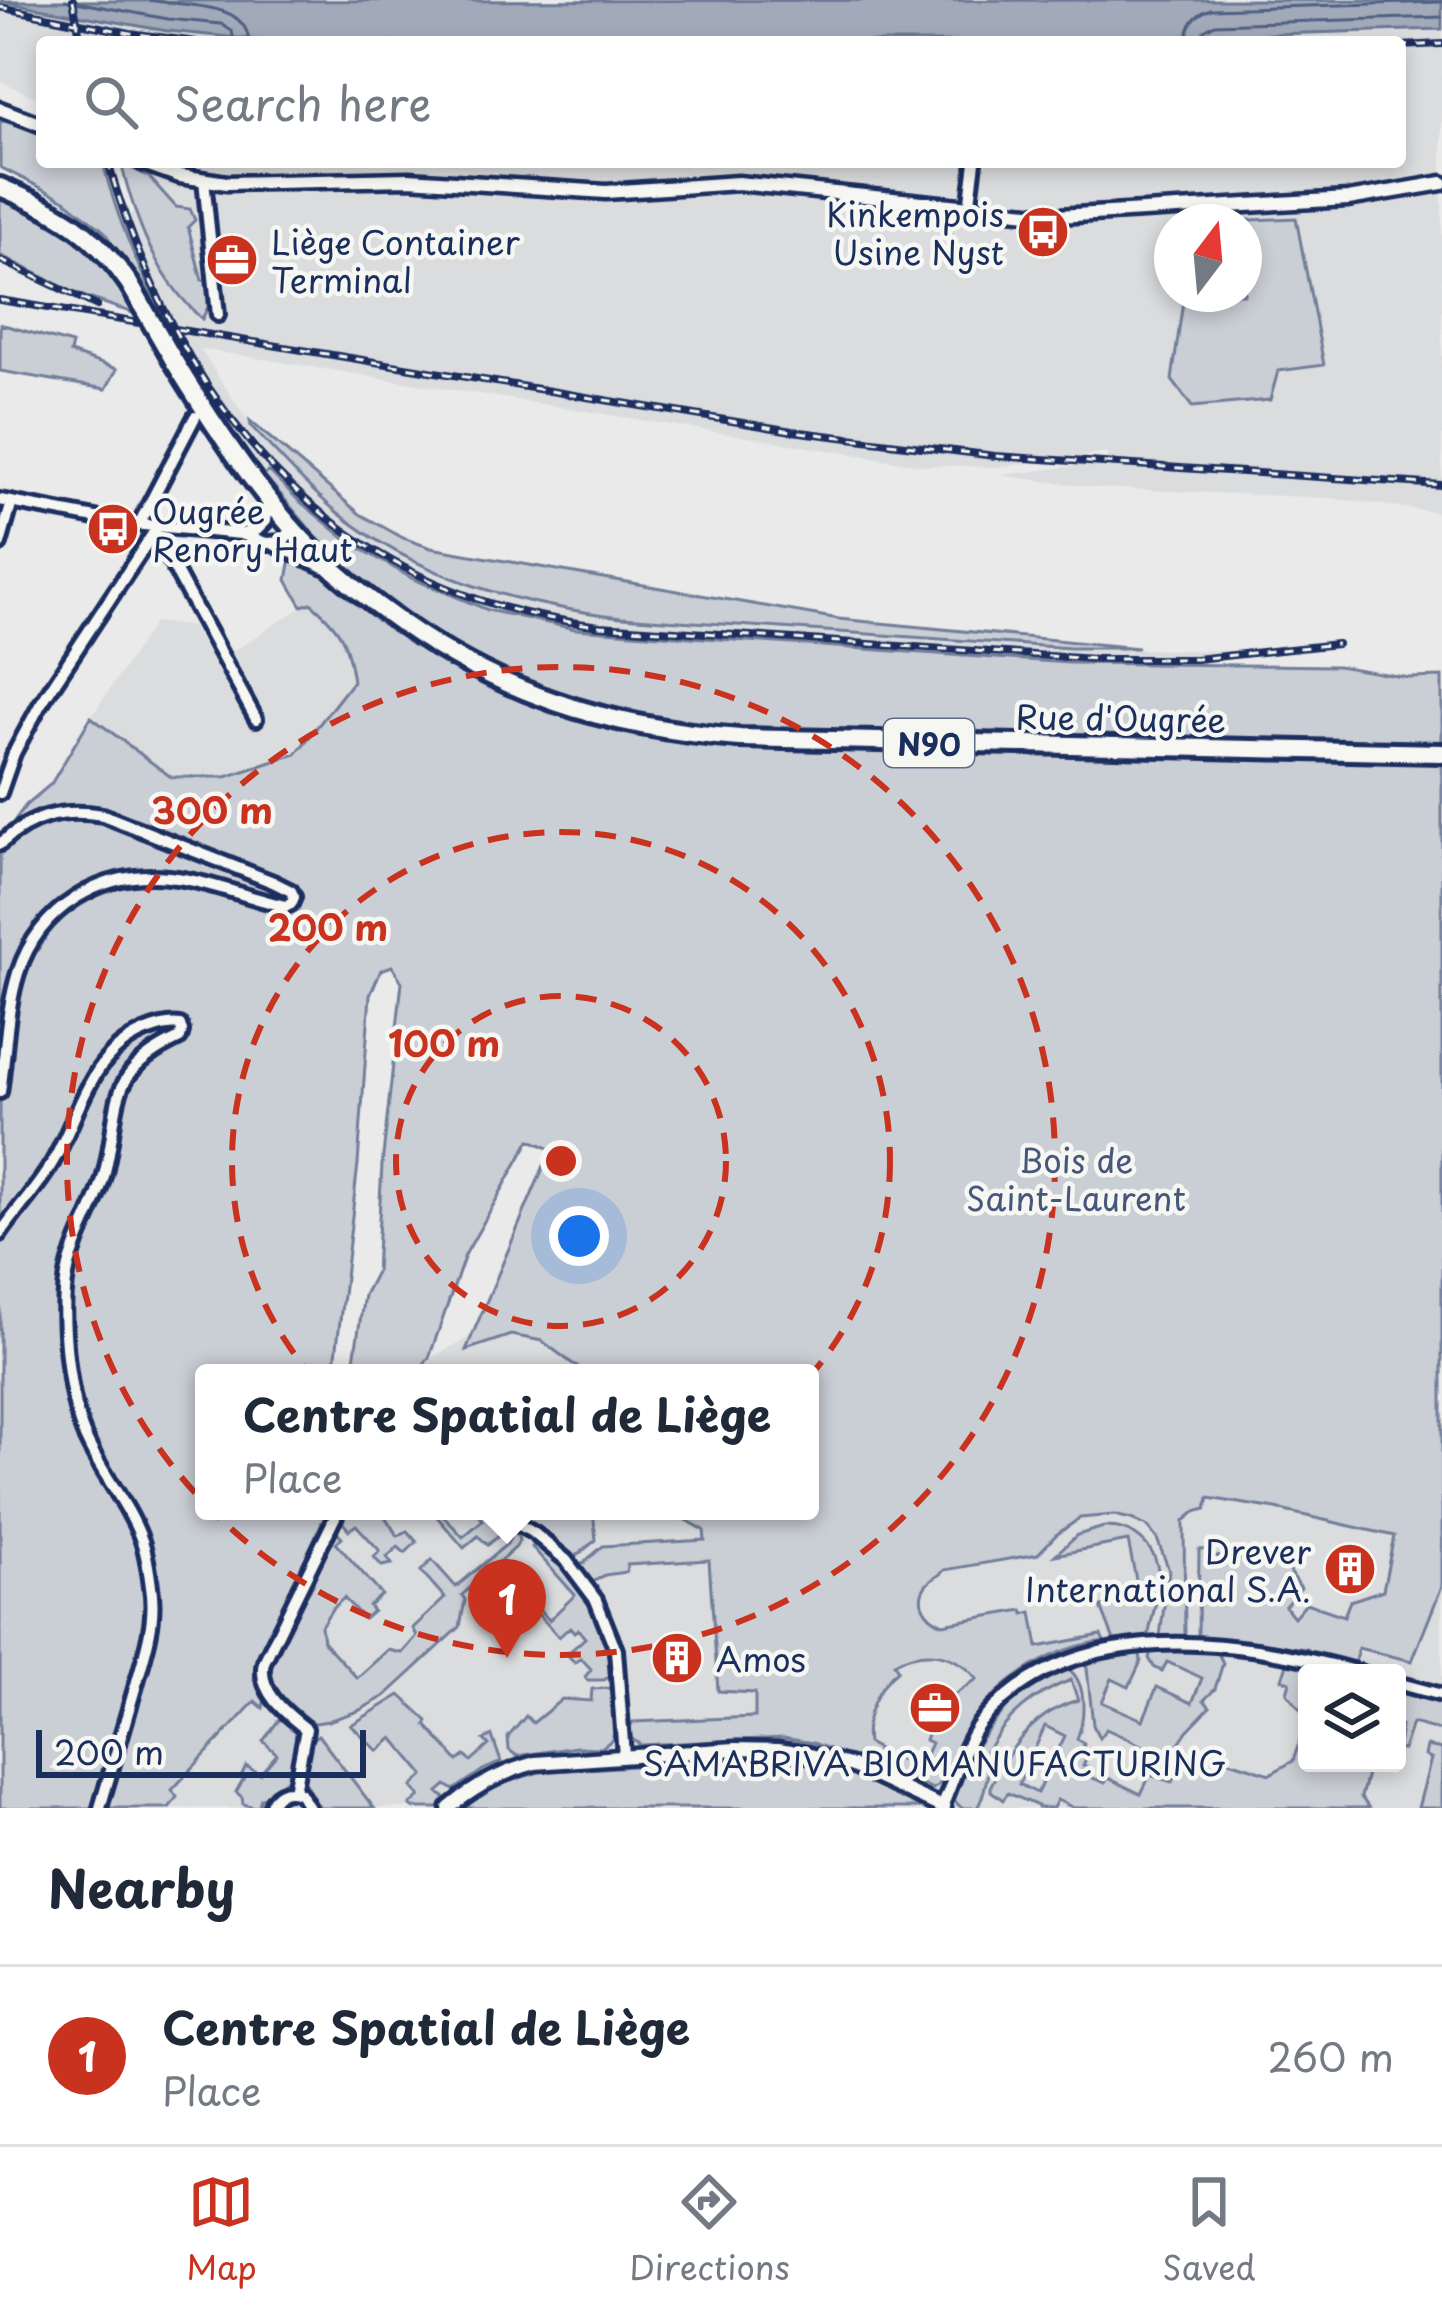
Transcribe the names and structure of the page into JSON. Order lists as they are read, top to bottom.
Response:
{
  "streets": {
    "main road": ["Rue d'Ougrée", "N90"]
  },
  "crossings": [
    ["Rue d'Ougrée", "N90"]
  ],
  "parks": ["Bois de Saint-Laurent"],
  "places": {
    "bus stop": ["Kinkempois Usine Nyst", "Ougrée Renory Haut"],
    "office": ["Liège Container Terminal", "SAMABRIVA BIOMANUFACTURING"],
    "building": ["Drever International S.A.", "Amos"]
  },
  "scale_bar": "200 m",
  "north": "top",
  "page": {
    "search": "Search here",
    "popup": ["Centre Spatial de Liège", "Place"],
    "pins": "1",
    "scale": "200 m",
    "heading": "Nearby",
    "list": [
      {
        "mark": "1",
        "name": "Centre Spatial de Liège",
        "note": "Place",
        "value": "260 m"
      }
    ],
    "nav": ["Map", "Directions", "Saved"]
  },
  "rings": ["300 m", "200 m", "100 m"]
}
